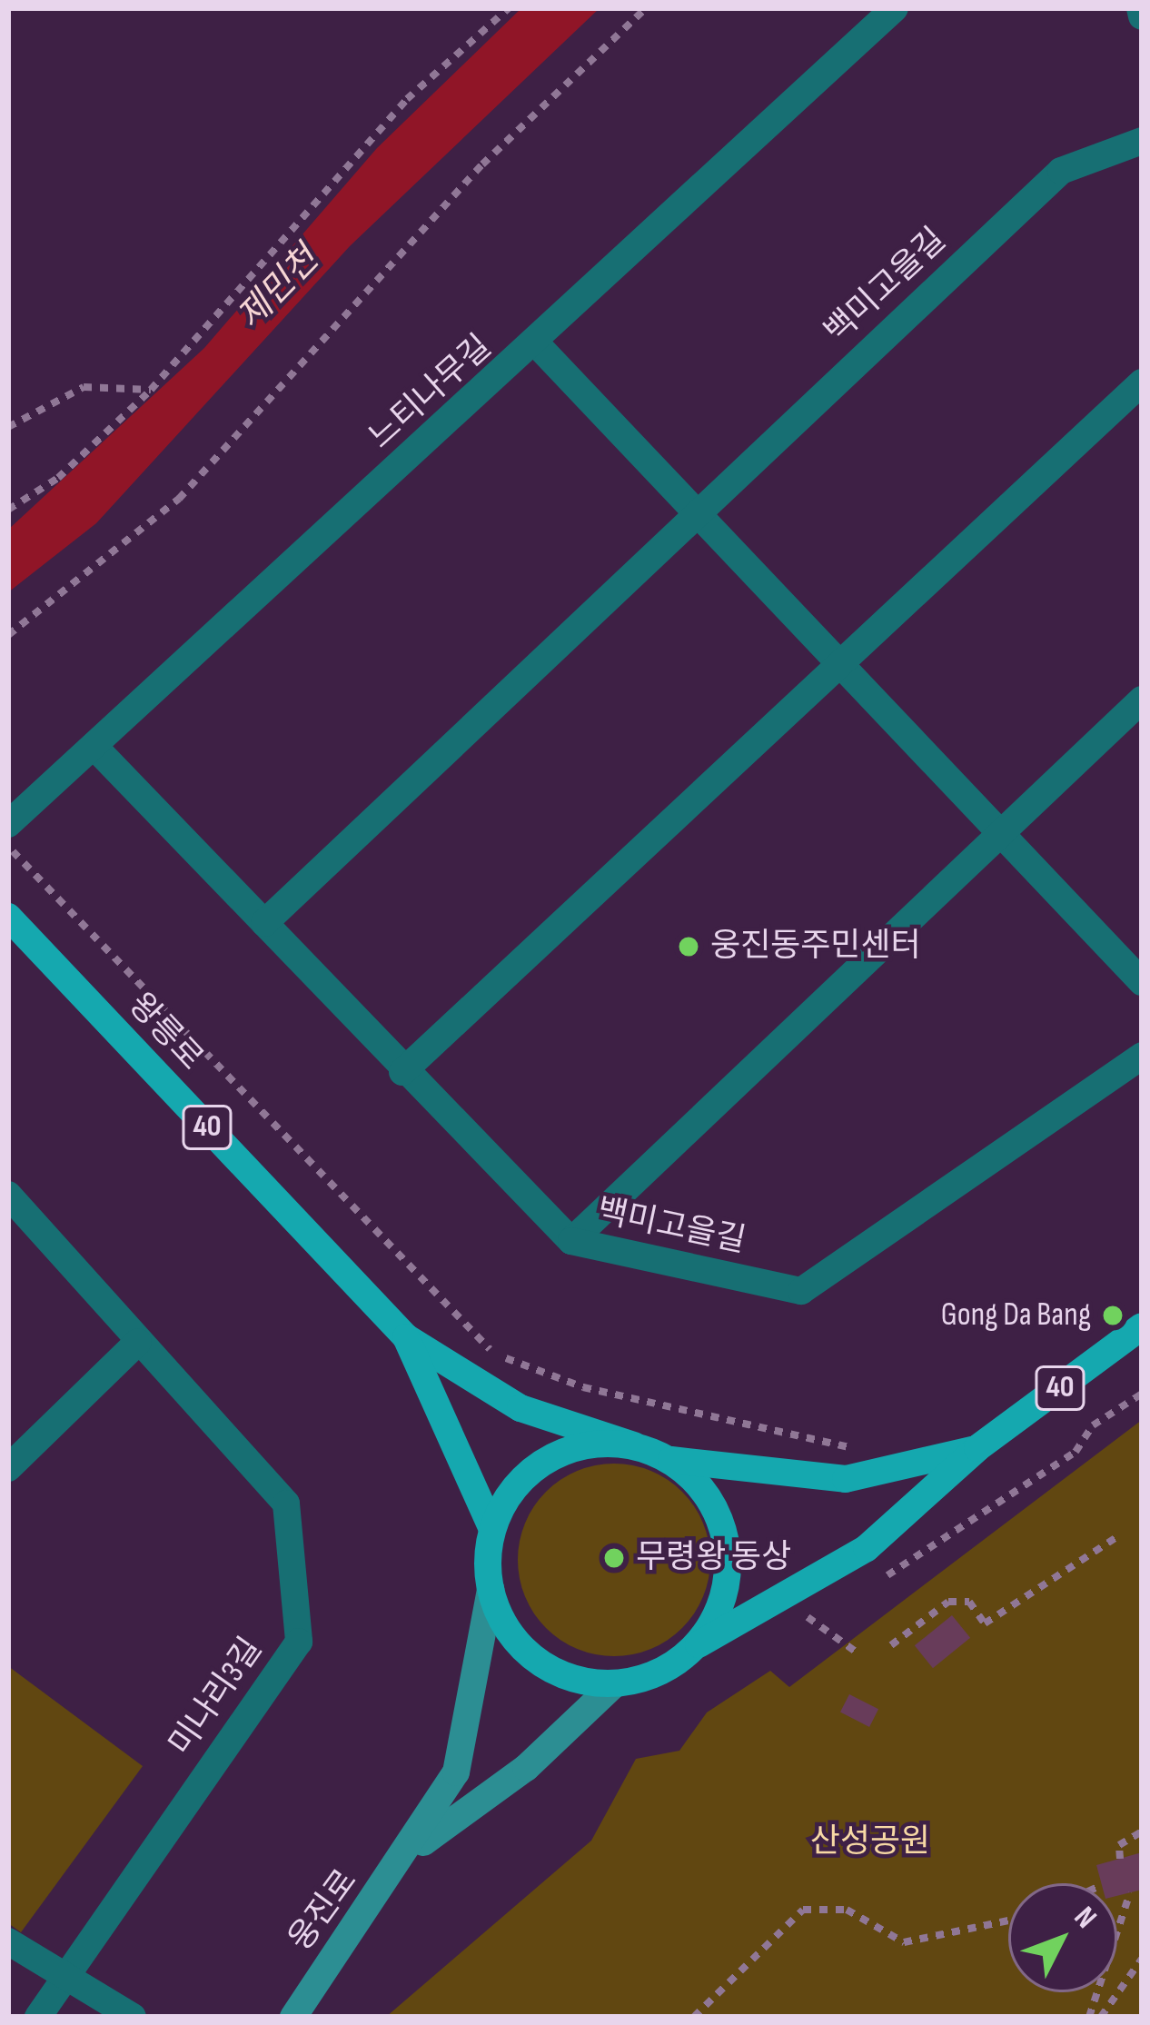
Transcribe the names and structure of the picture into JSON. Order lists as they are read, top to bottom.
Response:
{
  "streets": {
    "main road": ["왕릉로", "40", "웅진로"],
    "street": ["백미고을길", "느티나무길", "미나리3길"]
  },
  "crossings": [
    ["왕릉로", "40"]
  ],
  "water": ["제민천"],
  "parks": ["산성공원"],
  "places": ["웅진동주민센터", "Gong Da Bang", "무령왕 동상"],
  "north": "top right"
}
